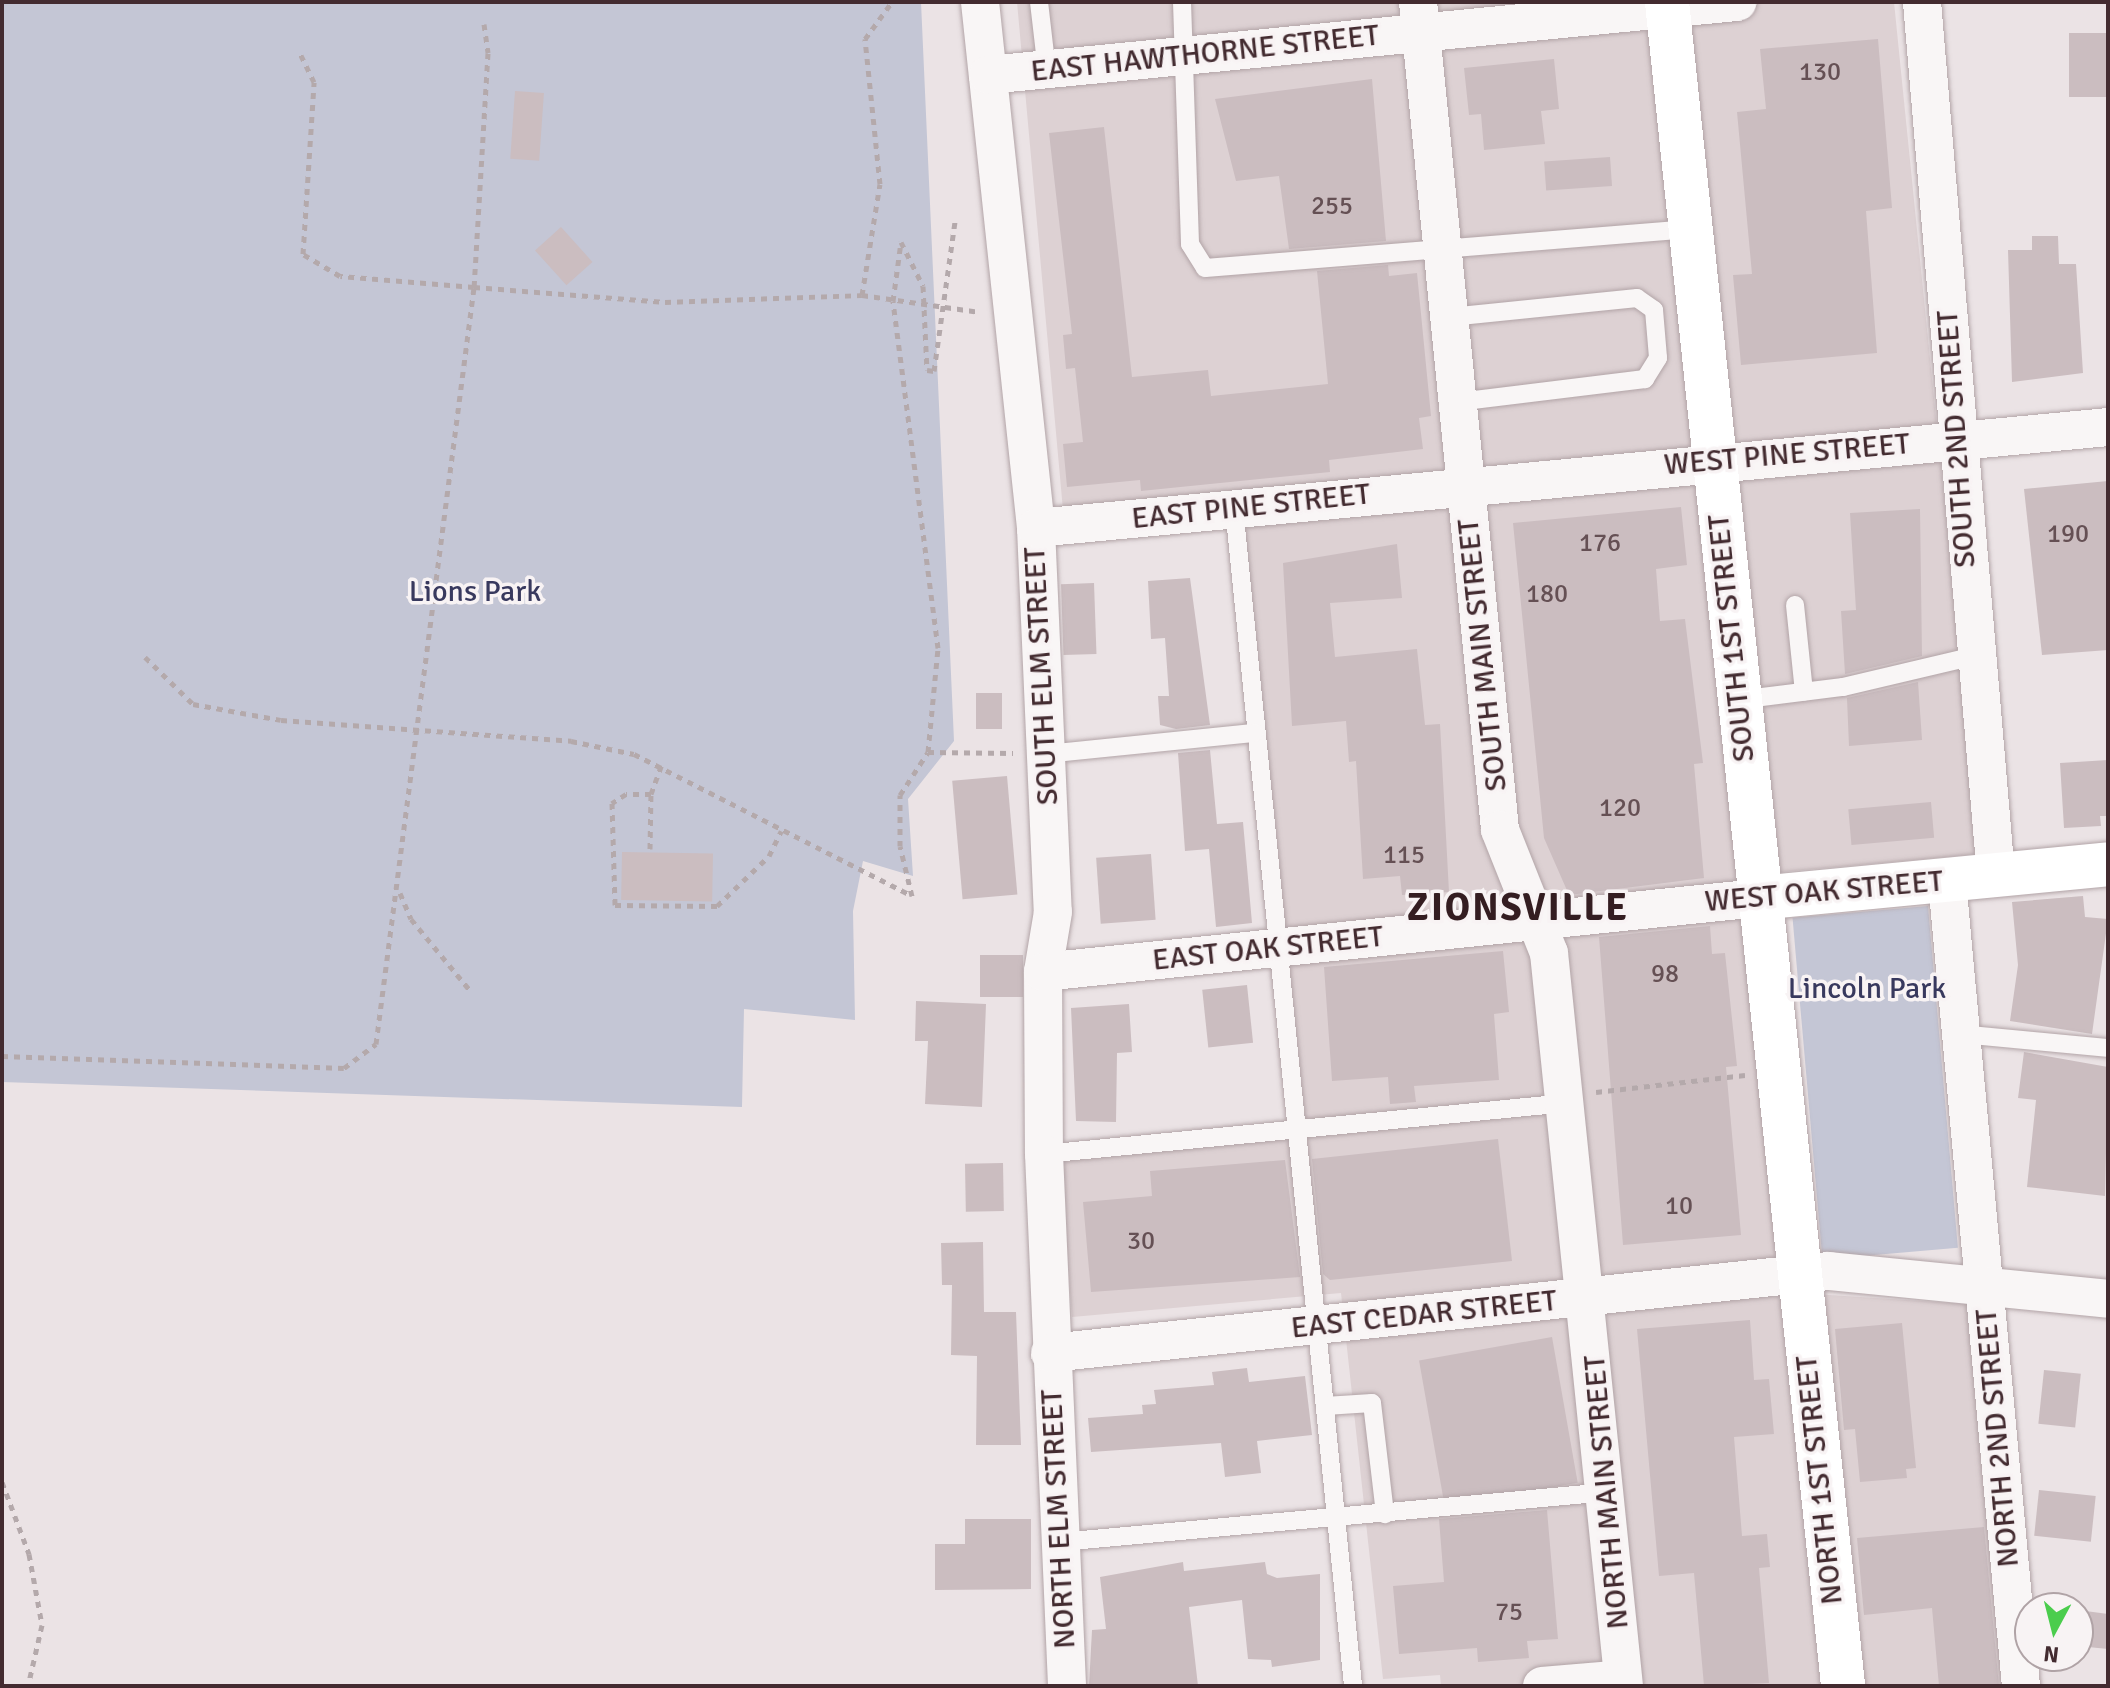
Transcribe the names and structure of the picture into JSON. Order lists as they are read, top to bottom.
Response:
{
  "streets": {
    "main road": ["SOUTH 1ST STREET", "WEST OAK STREET", "NORTH 1ST STREET"],
    "street": [
      "EAST HAWTHORNE STREET",
      "SOUTH 2ND STREET",
      "WEST PINE STREET",
      "EAST PINE STREET",
      "SOUTH MAIN STREET",
      "SOUTH ELM STREET",
      "EAST OAK STREET",
      "EAST CEDAR STREET",
      "NORTH 2ND STREET",
      "NORTH MAIN STREET",
      "NORTH ELM STREET"
    ]
  },
  "crossings": [
    ["EAST HAWTHORNE STREET", "SOUTH 1ST STREET"],
    ["EAST HAWTHORNE STREET", "SOUTH MAIN STREET"],
    ["EAST HAWTHORNE STREET", "SOUTH ELM STREET"],
    ["SOUTH 2ND STREET", "WEST PINE STREET"],
    ["SOUTH 2ND STREET", "WEST OAK STREET"],
    ["WEST PINE STREET", "EAST PINE STREET"],
    ["WEST PINE STREET", "SOUTH 1ST STREET"],
    ["WEST PINE STREET", "SOUTH MAIN STREET"],
    ["EAST PINE STREET", "SOUTH MAIN STREET"],
    ["EAST PINE STREET", "SOUTH ELM STREET"],
    ["SOUTH 1ST STREET", "WEST OAK STREET"],
    ["SOUTH 1ST STREET", "EAST CEDAR STREET"],
    ["SOUTH 1ST STREET", "NORTH 1ST STREET"],
    ["SOUTH MAIN STREET", "WEST OAK STREET"],
    ["SOUTH MAIN STREET", "EAST OAK STREET"],
    ["SOUTH MAIN STREET", "EAST CEDAR STREET"],
    ["SOUTH MAIN STREET", "NORTH MAIN STREET"],
    ["SOUTH ELM STREET", "EAST OAK STREET"],
    ["SOUTH ELM STREET", "EAST CEDAR STREET"],
    ["SOUTH ELM STREET", "NORTH ELM STREET"],
    ["WEST OAK STREET", "EAST OAK STREET"],
    ["EAST CEDAR STREET", "NORTH 2ND STREET"],
    ["EAST CEDAR STREET", "NORTH 1ST STREET"],
    ["EAST CEDAR STREET", "NORTH MAIN STREET"],
    ["EAST CEDAR STREET", "NORTH ELM STREET"]
  ],
  "districts": ["ZIONSVILLE"],
  "parks": ["Lions Park", "Lincoln Park"],
  "house_numbers": [
    "130",
    "255",
    "190",
    "176",
    "180",
    "120",
    "115",
    "98",
    "10",
    "30",
    "75"
  ],
  "north": "bottom"
}
